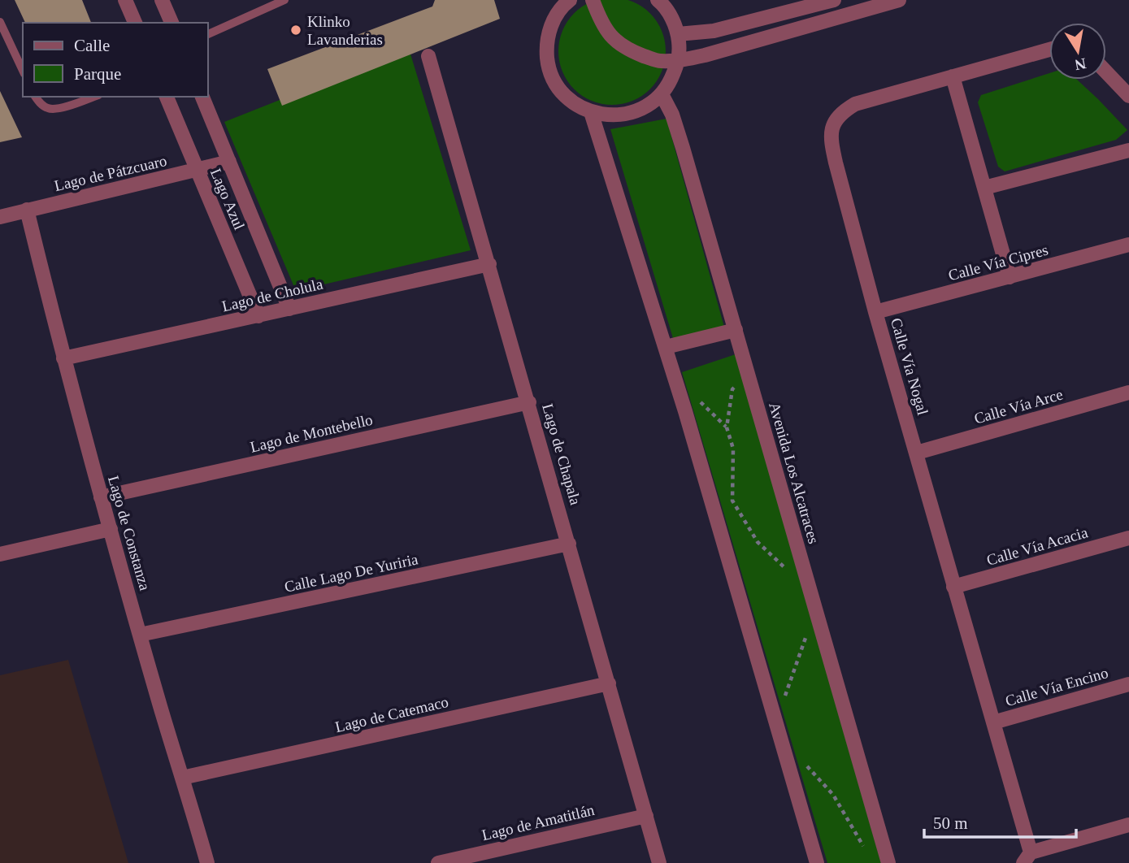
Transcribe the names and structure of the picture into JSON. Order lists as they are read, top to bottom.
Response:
{
  "streets": {
    "street": [
      "Lago de Pátzcuaro",
      "Lago Azul",
      "Calle Vía Cipres",
      "Lago de Cholula",
      "Calle Vía Nogal",
      "Calle Vía Arce",
      "Lago de Montebello",
      "Lago de Chapala",
      "Avenida Los Alcatraces",
      "Lago de Constanza",
      "Calle Vía Acacia",
      "Calle Lago De Yuriria",
      "Calle Vía Encino",
      "Lago de Catemaco",
      "Lago de Amatitlán"
    ]
  },
  "crossings": [
    ["Lago de Pátzcuaro", "Lago Azul"],
    ["Lago de Pátzcuaro", "Lago de Constanza"],
    ["Lago Azul", "Lago de Cholula"],
    ["Calle Vía Cipres", "Calle Vía Nogal"],
    ["Lago de Cholula", "Lago de Chapala"],
    ["Lago de Cholula", "Lago de Constanza"],
    ["Calle Vía Nogal", "Calle Vía Arce"],
    ["Calle Vía Nogal", "Calle Vía Acacia"],
    ["Calle Vía Nogal", "Calle Vía Encino"],
    ["Lago de Montebello", "Lago de Chapala"],
    ["Lago de Montebello", "Lago de Constanza"],
    ["Lago de Chapala", "Calle Lago De Yuriria"],
    ["Lago de Chapala", "Lago de Catemaco"],
    ["Lago de Chapala", "Lago de Amatitlán"],
    ["Lago de Constanza", "Calle Lago De Yuriria"],
    ["Lago de Constanza", "Lago de Catemaco"]
  ],
  "places": ["Klinko Lavanderias"],
  "legend": ["Calle", "Parque"],
  "scale_bar": "50 m",
  "north": "bottom"
}
